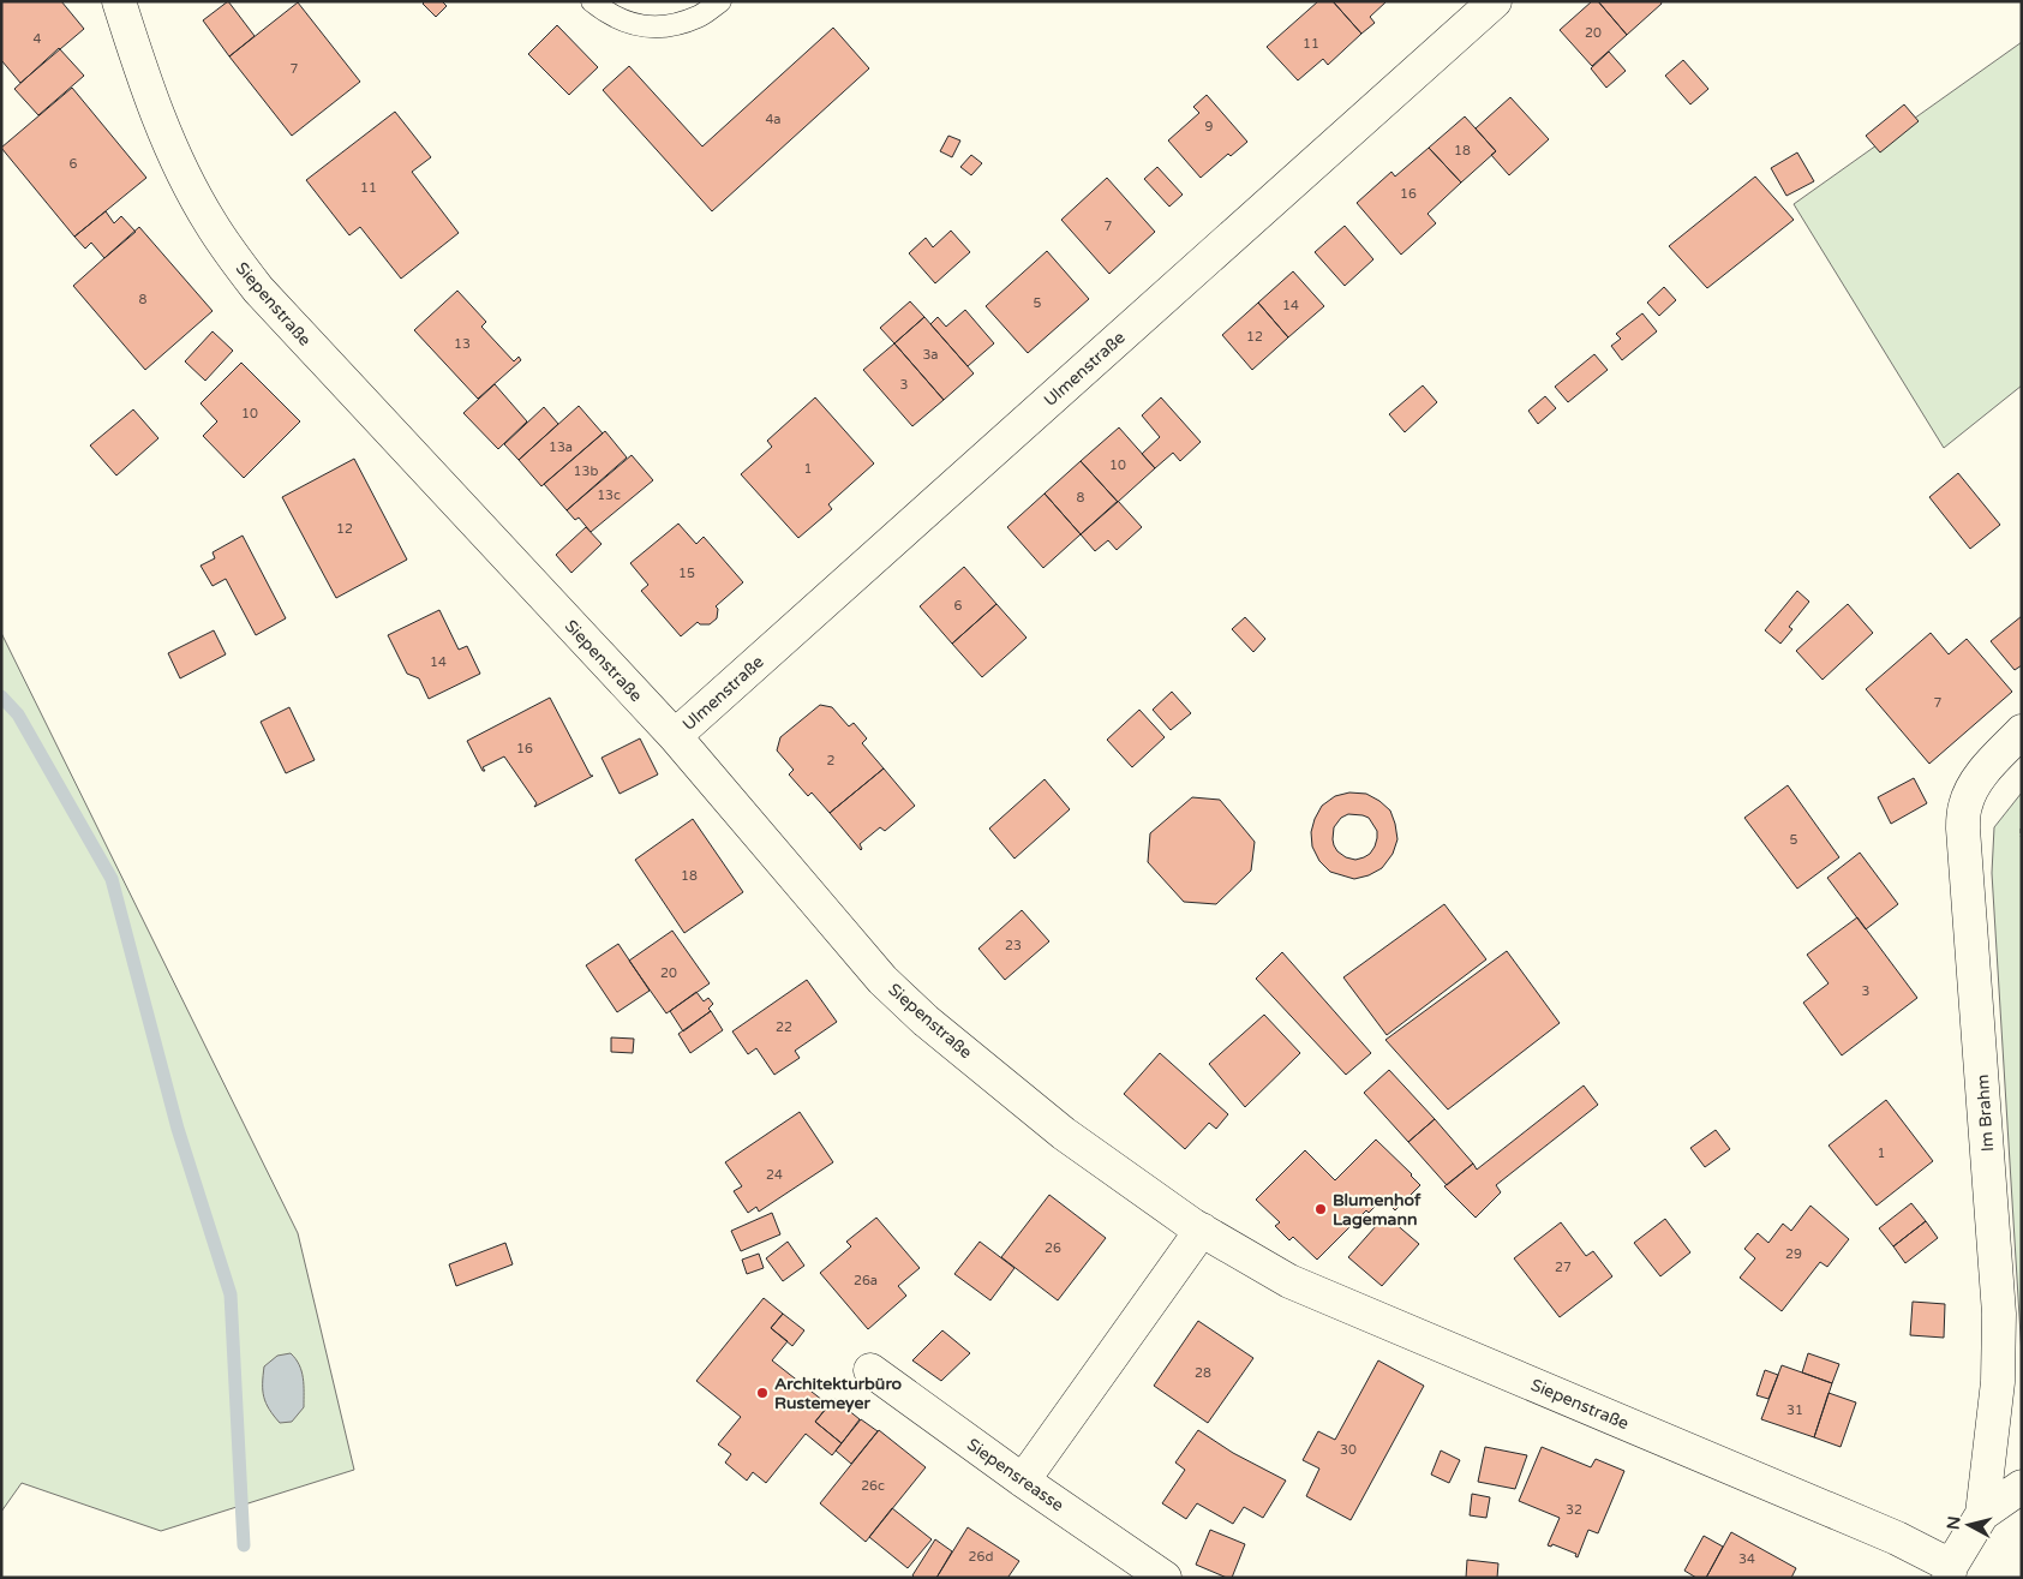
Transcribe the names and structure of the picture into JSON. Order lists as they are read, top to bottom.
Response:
{
  "streets": {
    "street": [
      "Siepenstraße",
      "Ulmenstraße",
      "Im Brahm",
      "Siepensreasse"
    ]
  },
  "crossings": [
    ["Siepenstraße", "Ulmenstraße"]
  ],
  "places": ["Blumenhof Lagemann", "Architekturbüro Rustemeyer"],
  "house_numbers": [
    "20",
    "4",
    "11",
    "7",
    "4a",
    "9",
    "18",
    "6",
    "11",
    "16",
    "7",
    "8",
    "5",
    "14",
    "12",
    "13",
    "3a",
    "3",
    "10",
    "13a",
    "10",
    "1",
    "13b",
    "13c",
    "8",
    "12",
    "15",
    "6",
    "14",
    "7",
    "16",
    "2",
    "5",
    "18",
    "23",
    "20",
    "3",
    "22",
    "1",
    "24",
    "26",
    "29",
    "27",
    "26a",
    "28",
    "31",
    "30",
    "26c",
    "32",
    "26d",
    "34"
  ],
  "north": "left"
}
